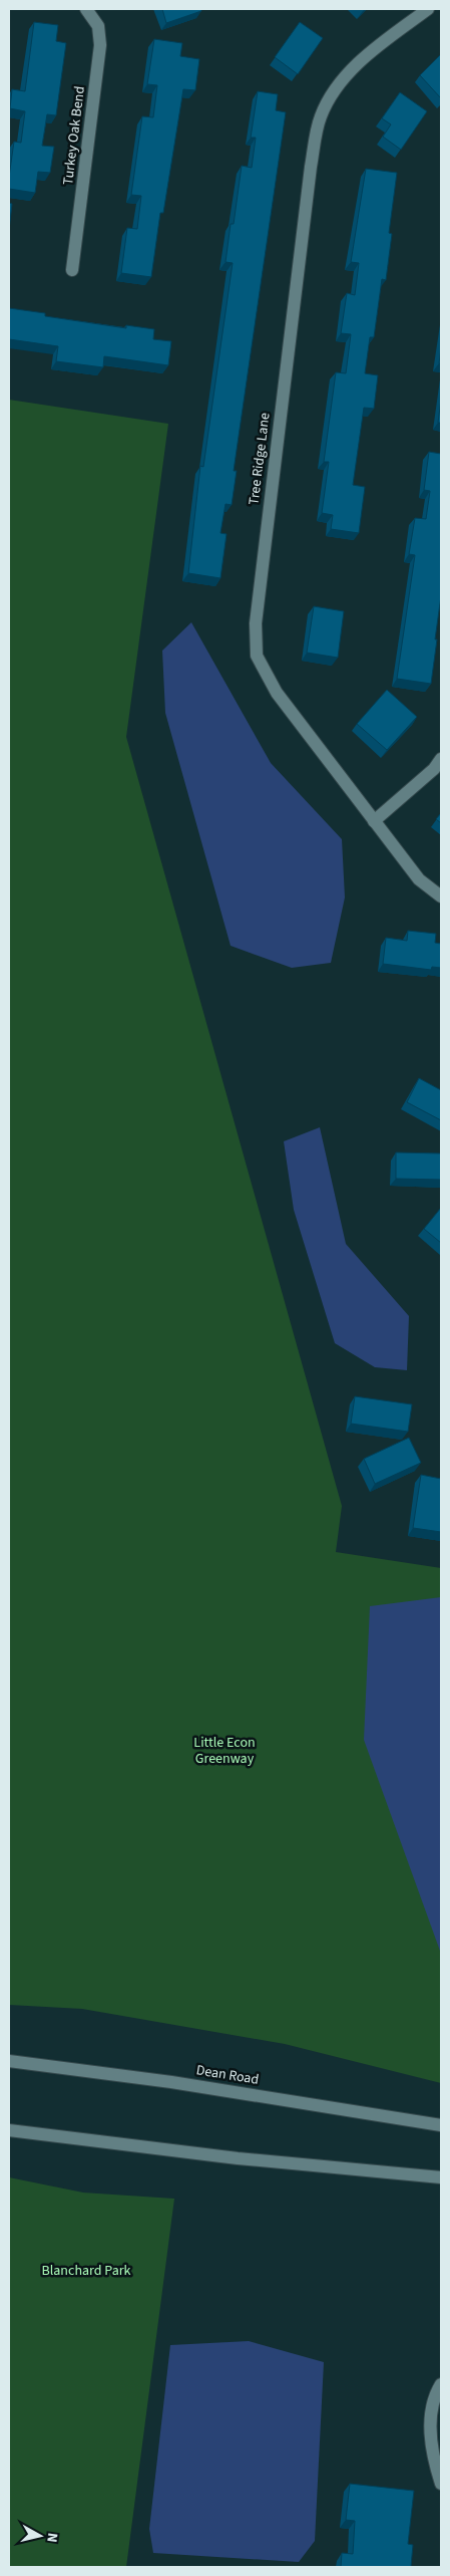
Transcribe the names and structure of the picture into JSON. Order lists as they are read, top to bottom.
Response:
{
  "streets": {
    "street": ["Turkey Oak Bend", "Tree Ridge Lane", "Dean Road"]
  },
  "parks": ["Little Econ Greenway", "Blanchard Park"],
  "north": "right"
}
